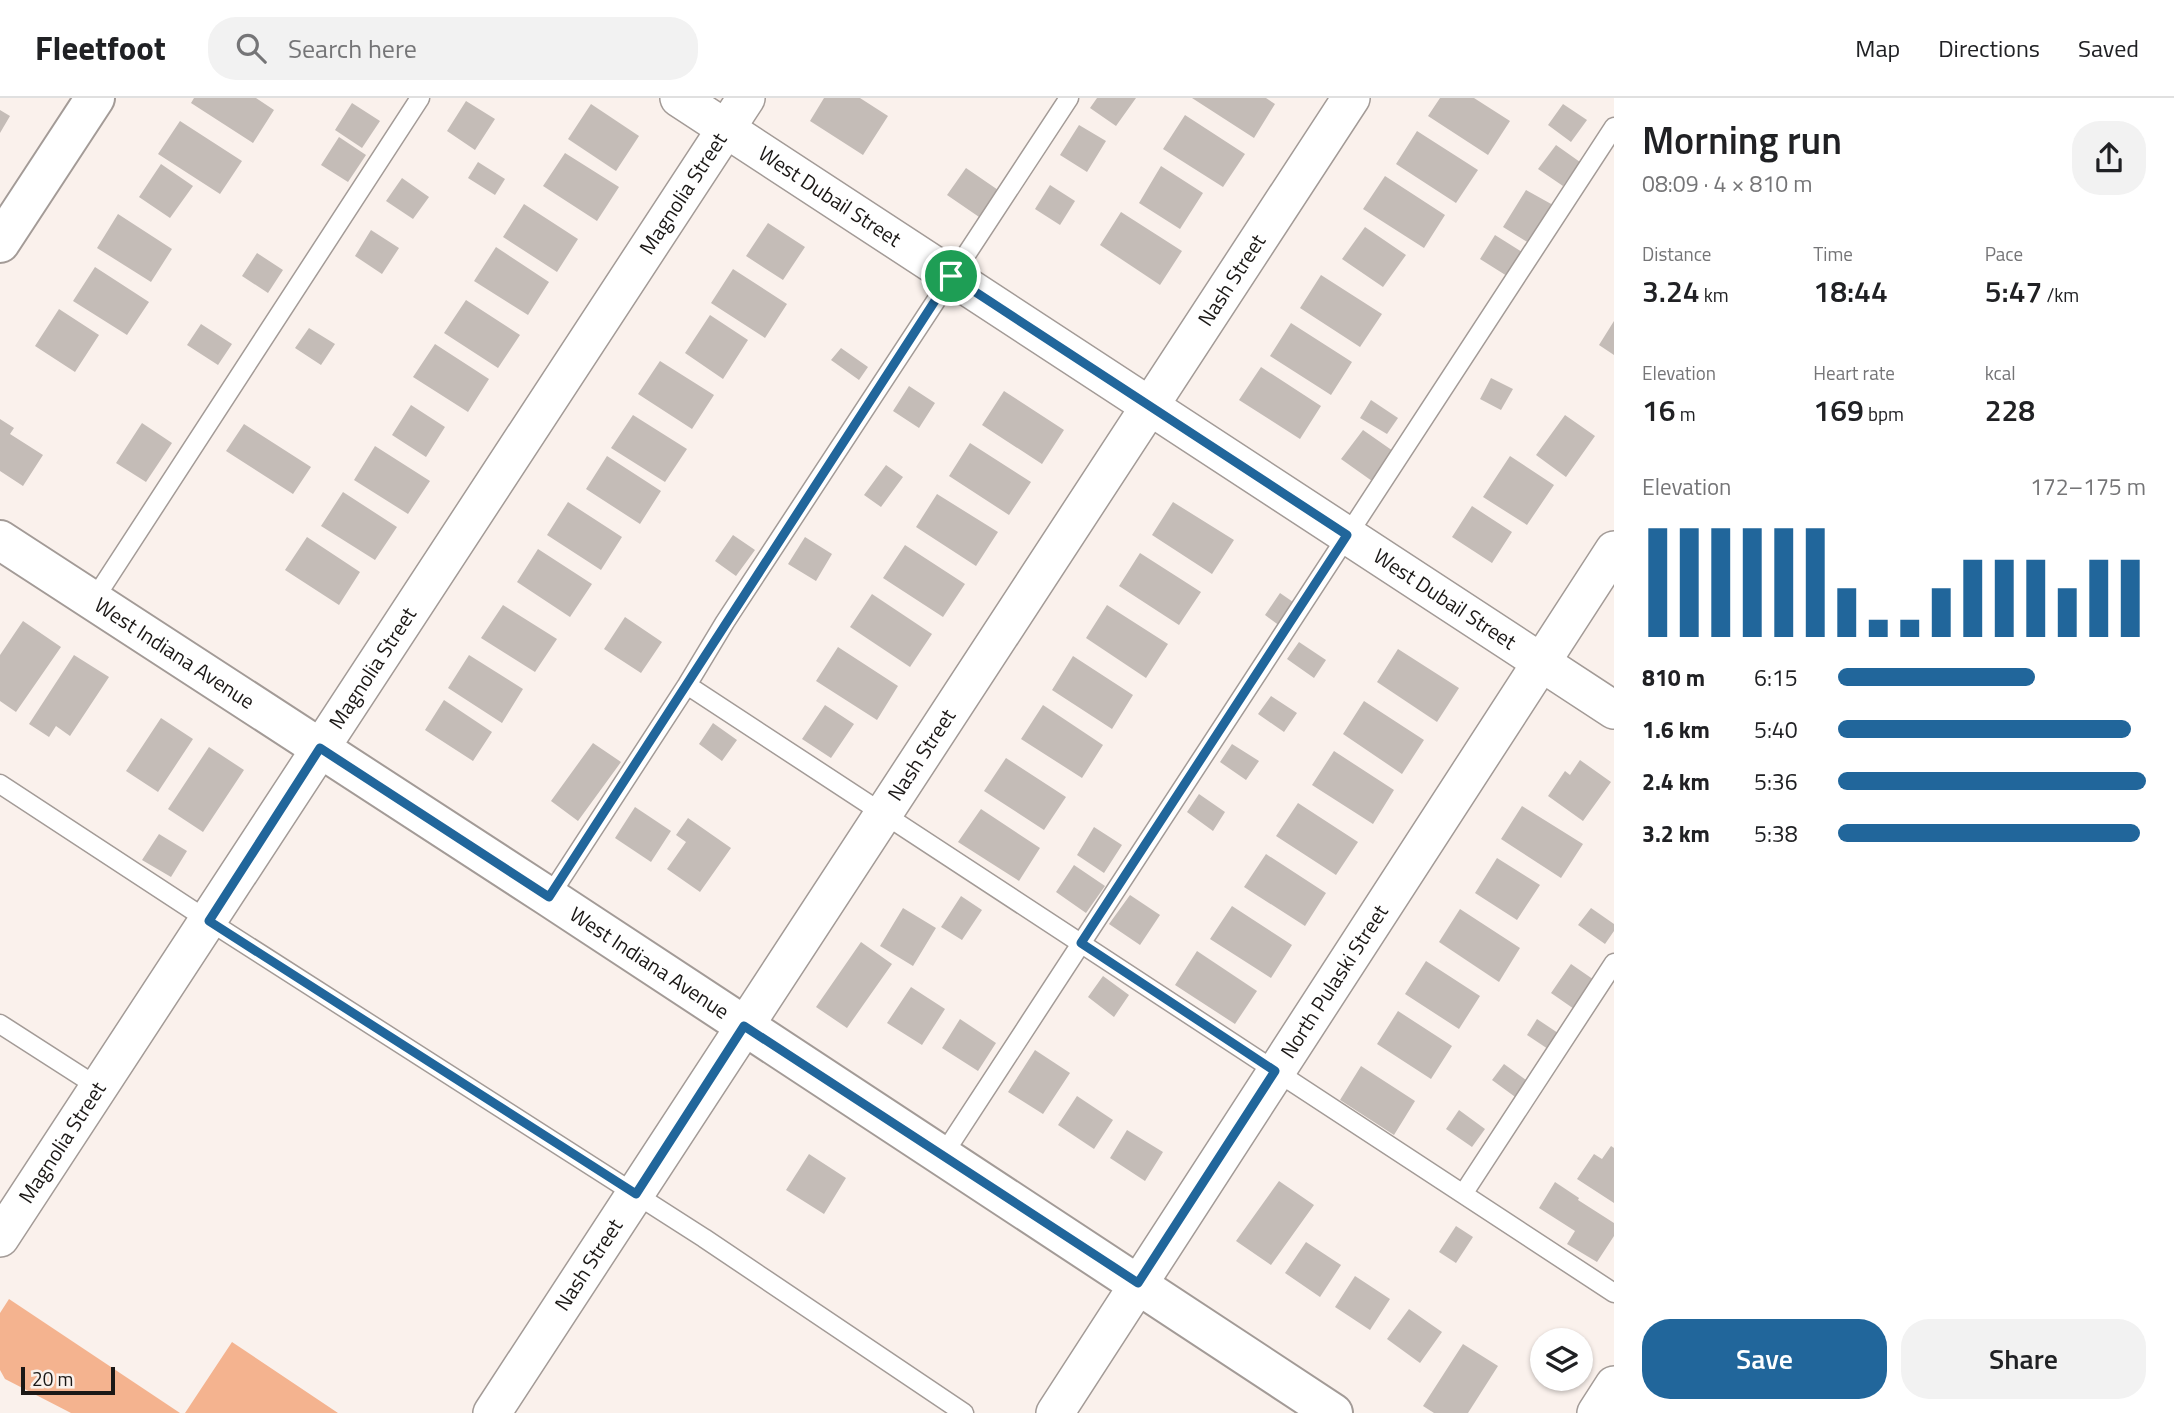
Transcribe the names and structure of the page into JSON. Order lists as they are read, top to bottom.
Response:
{
  "streets": {
    "street": [
      "Magnolia Street",
      "West Dubail Street",
      "Nash Street",
      "West Indiana Avenue",
      "North Pulaski Street"
    ]
  },
  "crossings": [
    ["Magnolia Street", "West Dubail Street"],
    ["Magnolia Street", "West Indiana Avenue"],
    ["West Dubail Street", "Nash Street"],
    ["West Dubail Street", "North Pulaski Street"],
    ["Nash Street", "West Indiana Avenue"],
    ["West Indiana Avenue", "North Pulaski Street"]
  ],
  "scale_bar": "20 m",
  "page": {
    "header": "Fleetfoot",
    "search": "Search here",
    "nav": ["Map", "Directions", "Saved"],
    "heading": ["Morning run", "08:09 · 4 × 810 m"],
    "stats": [
      ["Distance", "3.24 km"],
      ["Time", "18:44"],
      ["Pace", "5:47 /km"],
      ["Elevation", "16 m"],
      ["Heart rate", "169 bpm"],
      ["kcal", "228"]
    ],
    "chart": ["Elevation", "172–175 m"],
    "list": [
      {
        "name": "810 m",
        "note": "6:15"
      },
      {
        "name": "1.6 km",
        "note": "5:40"
      },
      {
        "name": "2.4 km",
        "note": "5:36"
      },
      {
        "name": "3.2 km",
        "note": "5:38"
      }
    ],
    "buttons": ["Save", "Share"],
    "scale": "20 m"
  }
}
